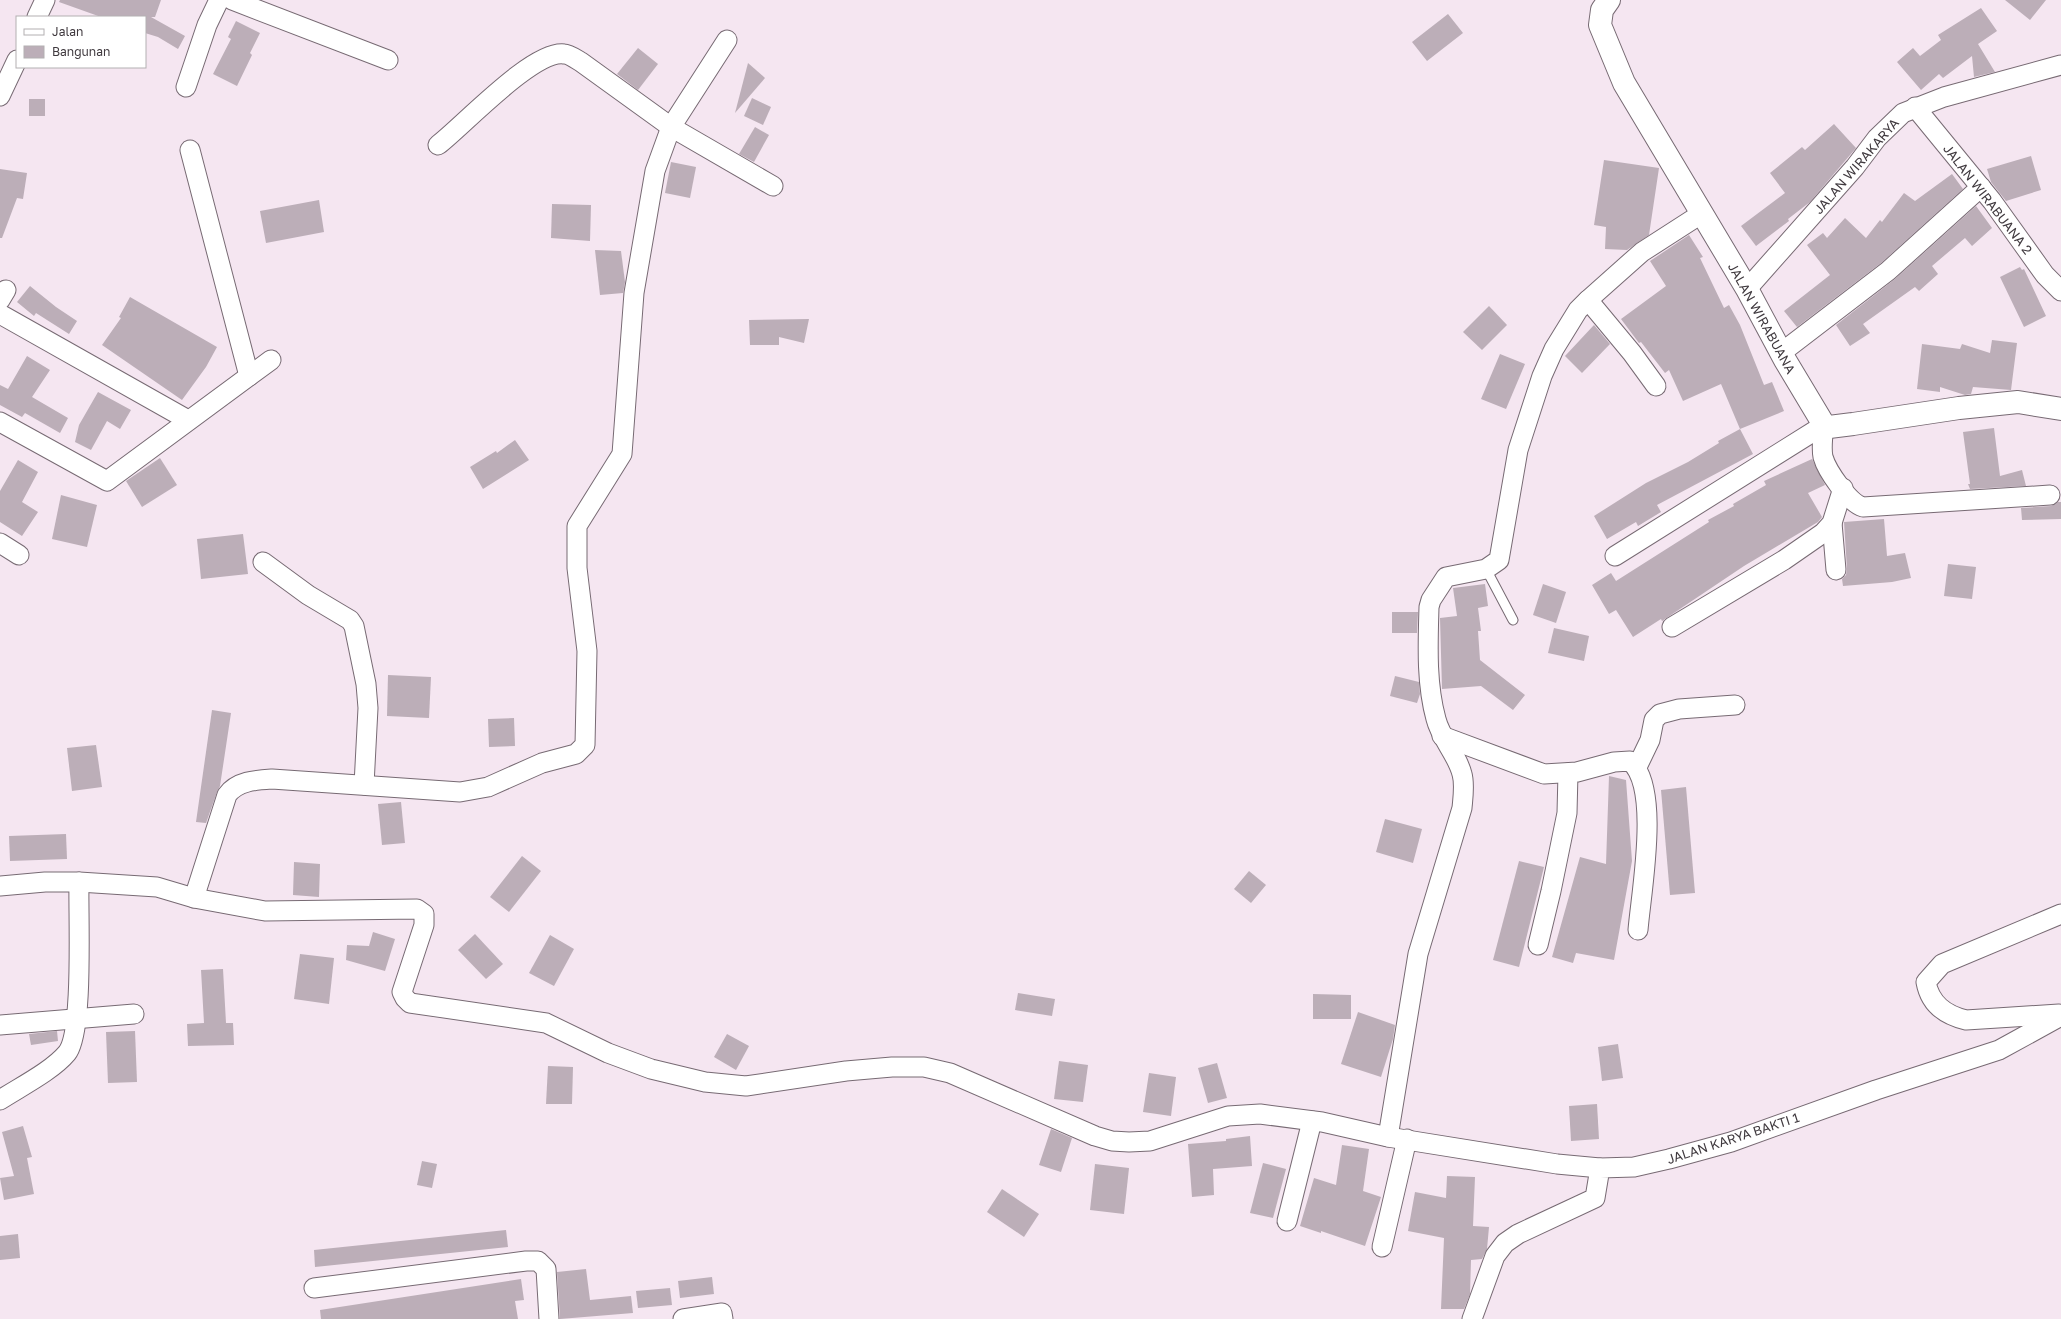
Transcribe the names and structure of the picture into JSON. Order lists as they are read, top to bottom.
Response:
{
  "streets": {
    "street": [
      "JALAN WIRAKARYA",
      "JALAN WIRABUANA 2",
      "JALAN WIRABUANA",
      "JALAN KARYA BAKTI 1"
    ]
  },
  "crossings": [
    ["JALAN WIRAKARYA", "JALAN WIRABUANA 2"],
    ["JALAN WIRAKARYA", "JALAN WIRABUANA"]
  ],
  "legend": ["Jalan", "Bangunan"]
}
